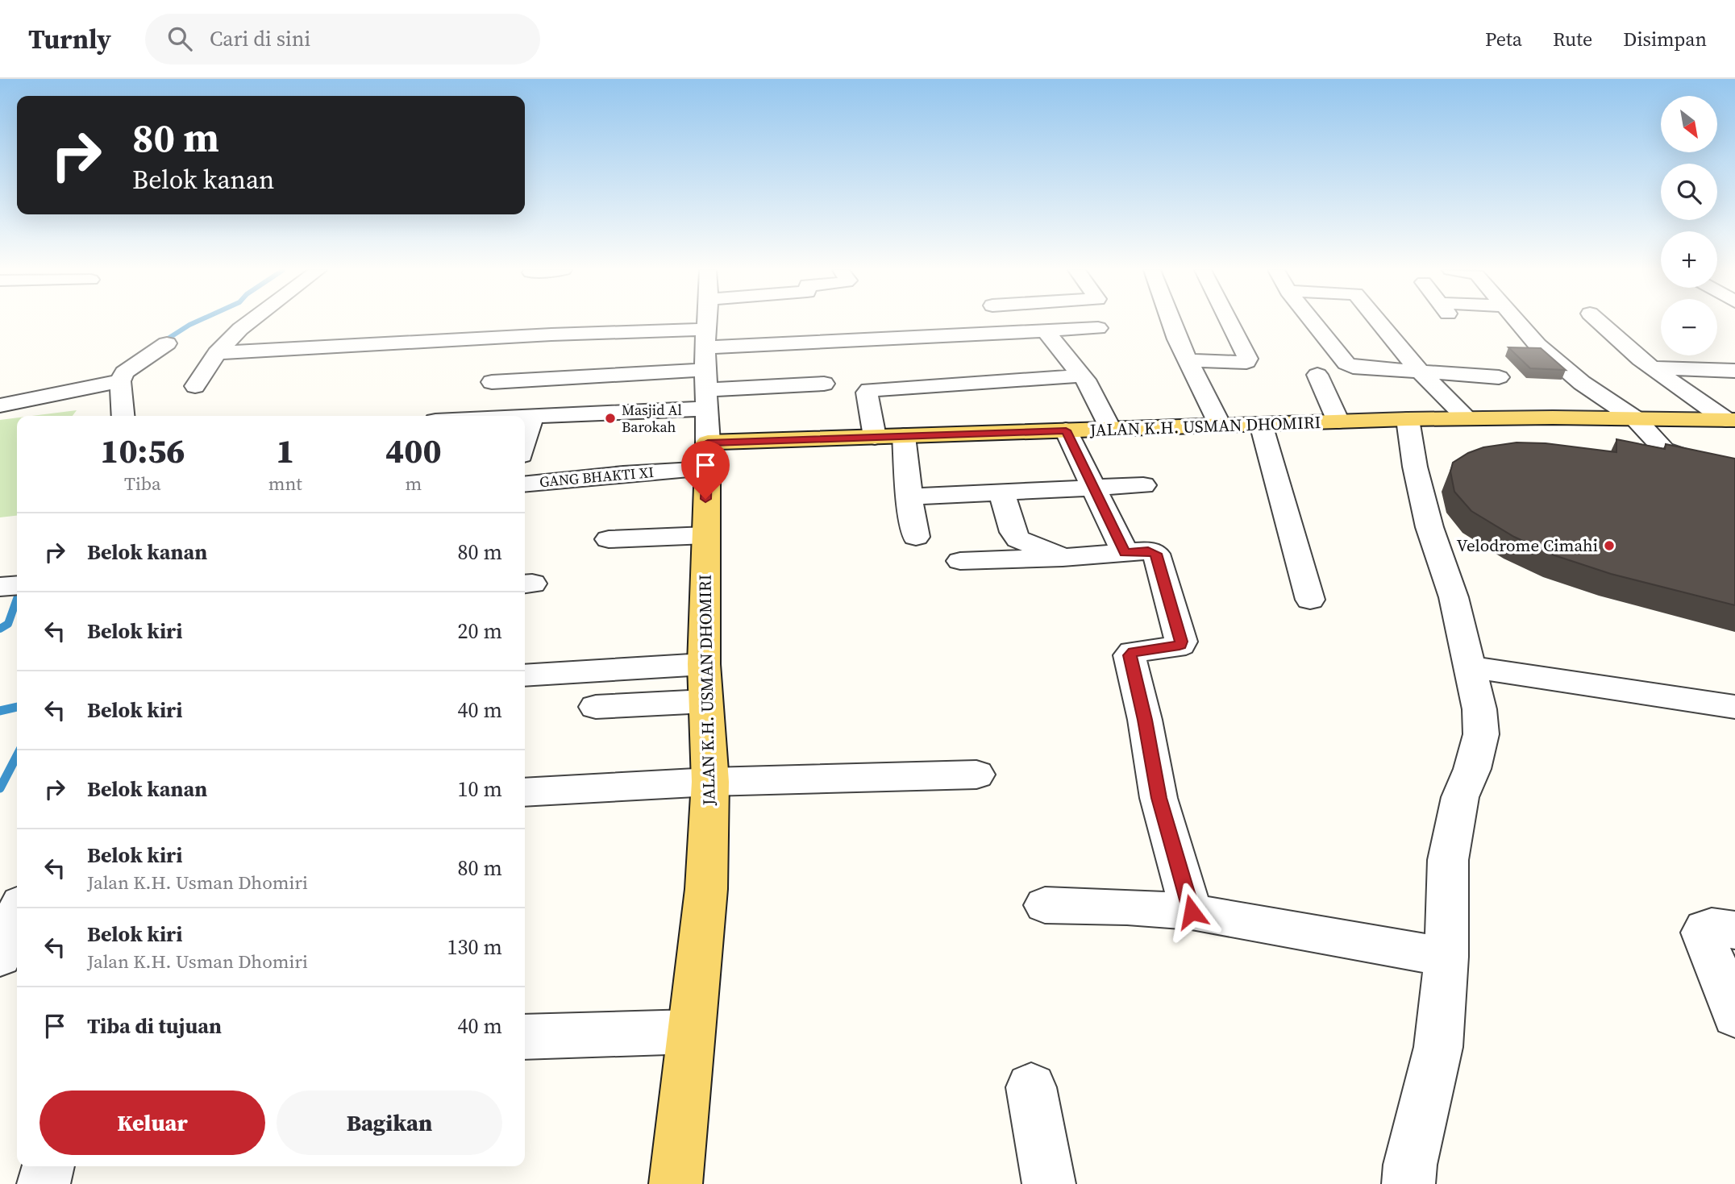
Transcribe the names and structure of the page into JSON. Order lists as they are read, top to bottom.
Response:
{
  "streets": {
    "main road": ["JALAN K.H. USMAN DHOMIRI"],
    "street": ["GANG BHAKTI XI"]
  },
  "crossings": [
    ["JALAN K.H. USMAN DHOMIRI", "GANG BHAKTI XI"]
  ],
  "places": ["Masjid Al Barokah", "Velodrome Cimahi"],
  "north": "bottom right",
  "page": {
    "header": "Turnly",
    "search": "Cari di sini",
    "nav": ["Peta", "Rute", "Disimpan"],
    "map_buttons": ["+", "−"],
    "turn": ["80 m", "Belok kanan"],
    "eta": [
      "10:56",
      "Tiba",
      "1",
      "mnt",
      "400",
      "m"
    ],
    "list": [
      {
        "name": "Belok kanan",
        "value": "80 m"
      },
      {
        "name": "Belok kiri",
        "value": "20 m"
      },
      {
        "name": "Belok kiri",
        "value": "40 m"
      },
      {
        "name": "Belok kanan",
        "value": "10 m"
      },
      {
        "name": "Belok kiri",
        "note": "Jalan K.H. Usman Dhomiri",
        "value": "80 m"
      },
      {
        "name": "Belok kiri",
        "note": "Jalan K.H. Usman Dhomiri",
        "value": "130 m"
      },
      {
        "name": "Tiba di tujuan",
        "value": "40 m"
      }
    ],
    "buttons": ["Keluar", "Bagikan"]
  }
}
